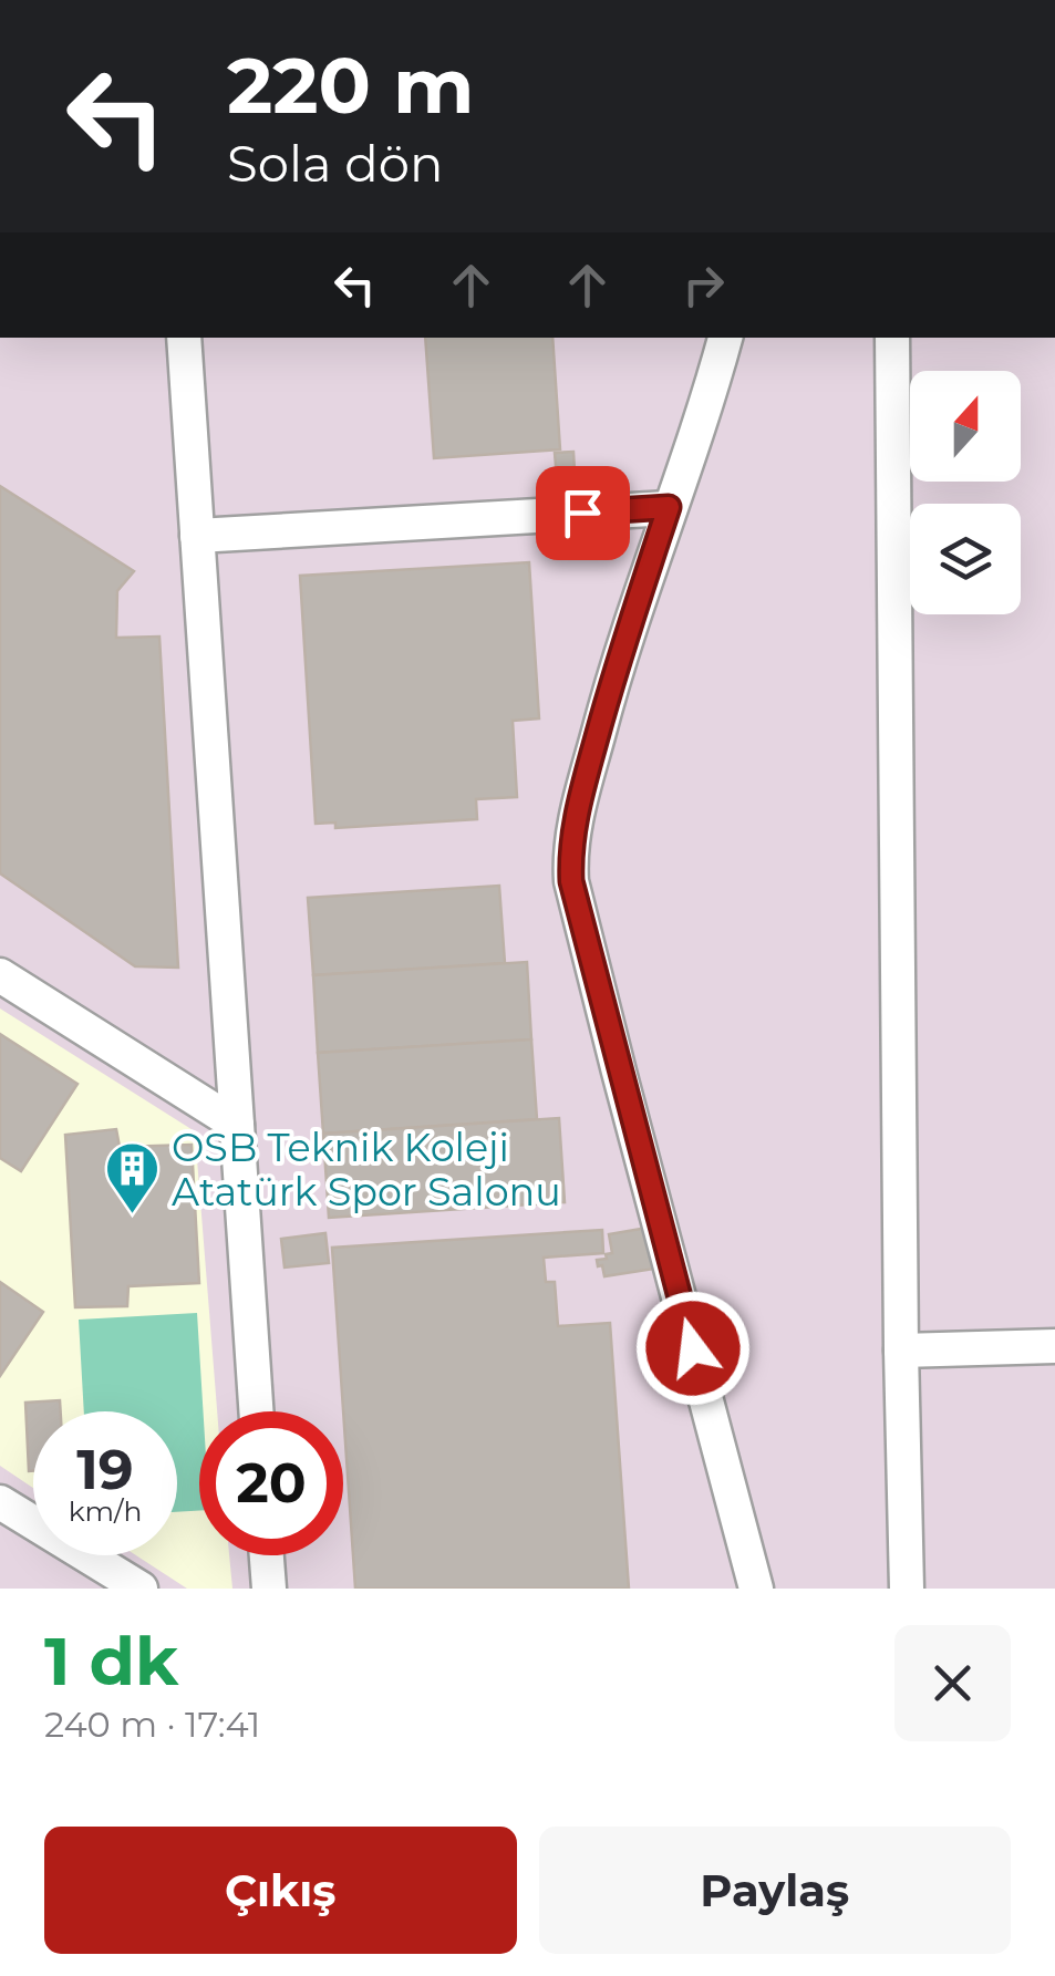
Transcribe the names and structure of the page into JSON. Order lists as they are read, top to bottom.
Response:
{
  "places": {
    "building": ["OSB Teknik Koleji Atatürk Spor Salonu"]
  },
  "north": "top",
  "page": {
    "turn": ["220 m", "Sola dön"],
    "speed": "19 km/h",
    "limit": "20",
    "heading": ["1 dk", "240 m · 17:41"],
    "buttons": ["Çıkış", "Paylaş"]
  }
}
